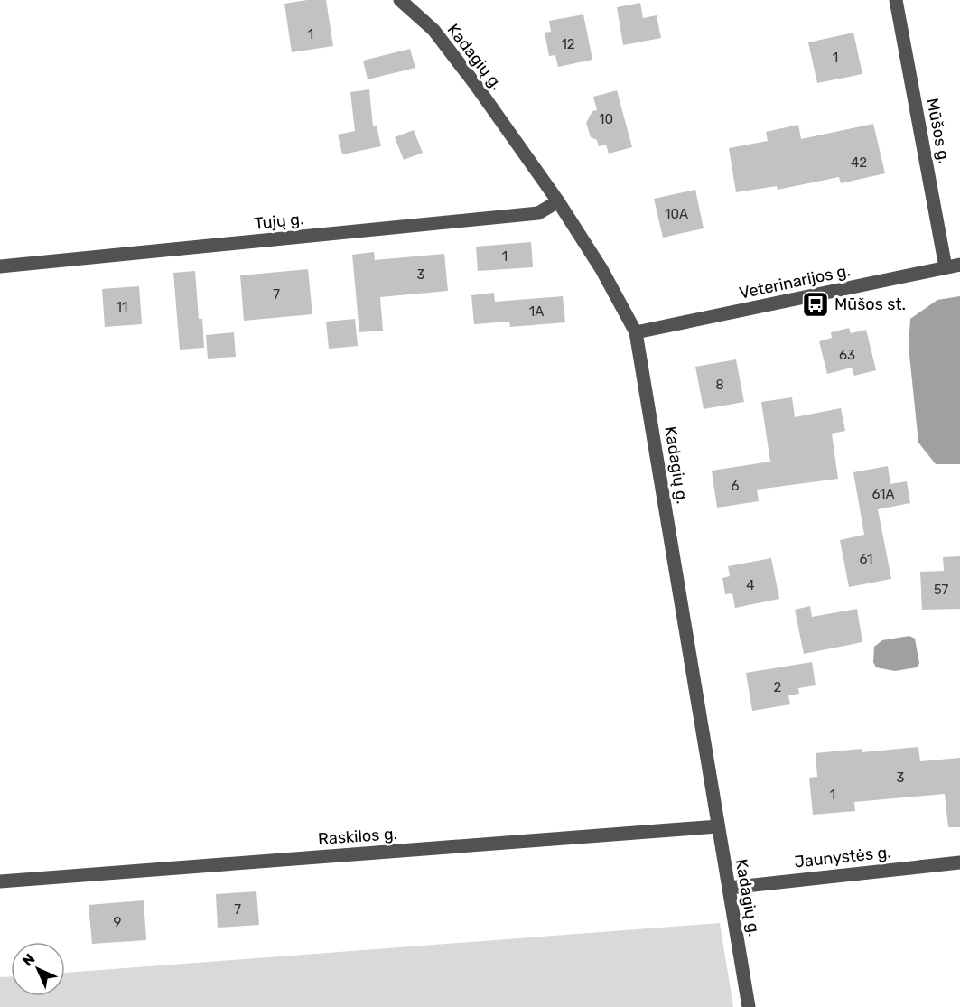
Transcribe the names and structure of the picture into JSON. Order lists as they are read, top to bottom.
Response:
{
  "streets": {
    "street": [
      "Kadagių g.",
      "Mūšos g.",
      "Tujų g.",
      "Veterinarijos g.",
      "Raskilos g.",
      "Jaunystės g."
    ]
  },
  "crossings": [
    ["Kadagių g.", "Tujų g."],
    ["Kadagių g.", "Veterinarijos g."],
    ["Kadagių g.", "Raskilos g."],
    ["Kadagių g.", "Jaunystės g."],
    ["Mūšos g.", "Veterinarijos g."]
  ],
  "places": {
    "bus stop": ["Mūšos st."]
  },
  "house_numbers": [
    "1",
    "12",
    "1",
    "10",
    "42",
    "10A",
    "1",
    "3",
    "7",
    "11",
    "1A",
    "63",
    "8",
    "6",
    "61A",
    "61",
    "4",
    "57",
    "2",
    "3",
    "1",
    "7",
    "9"
  ],
  "north": "top left"
}
